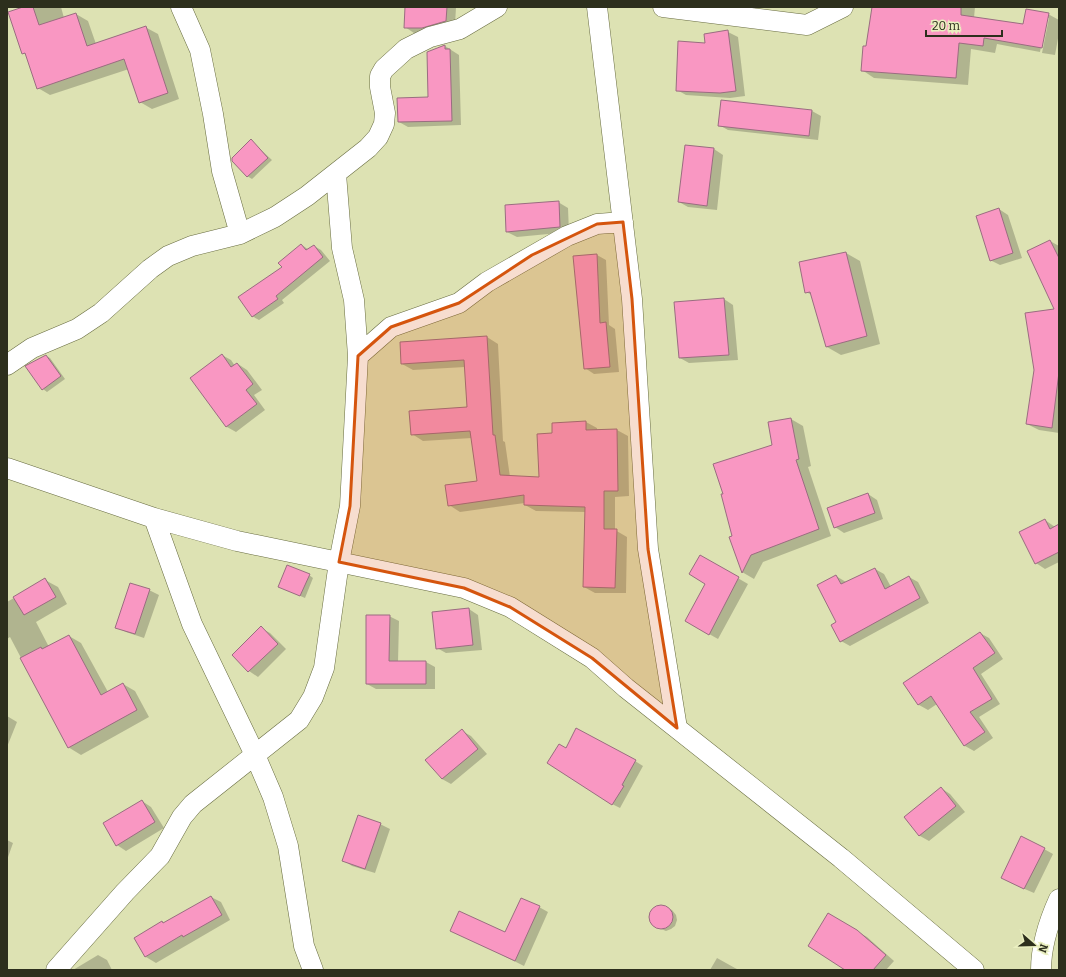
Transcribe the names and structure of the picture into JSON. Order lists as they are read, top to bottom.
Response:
{
  "scale_bar": "20 m",
  "north": "right"
}
